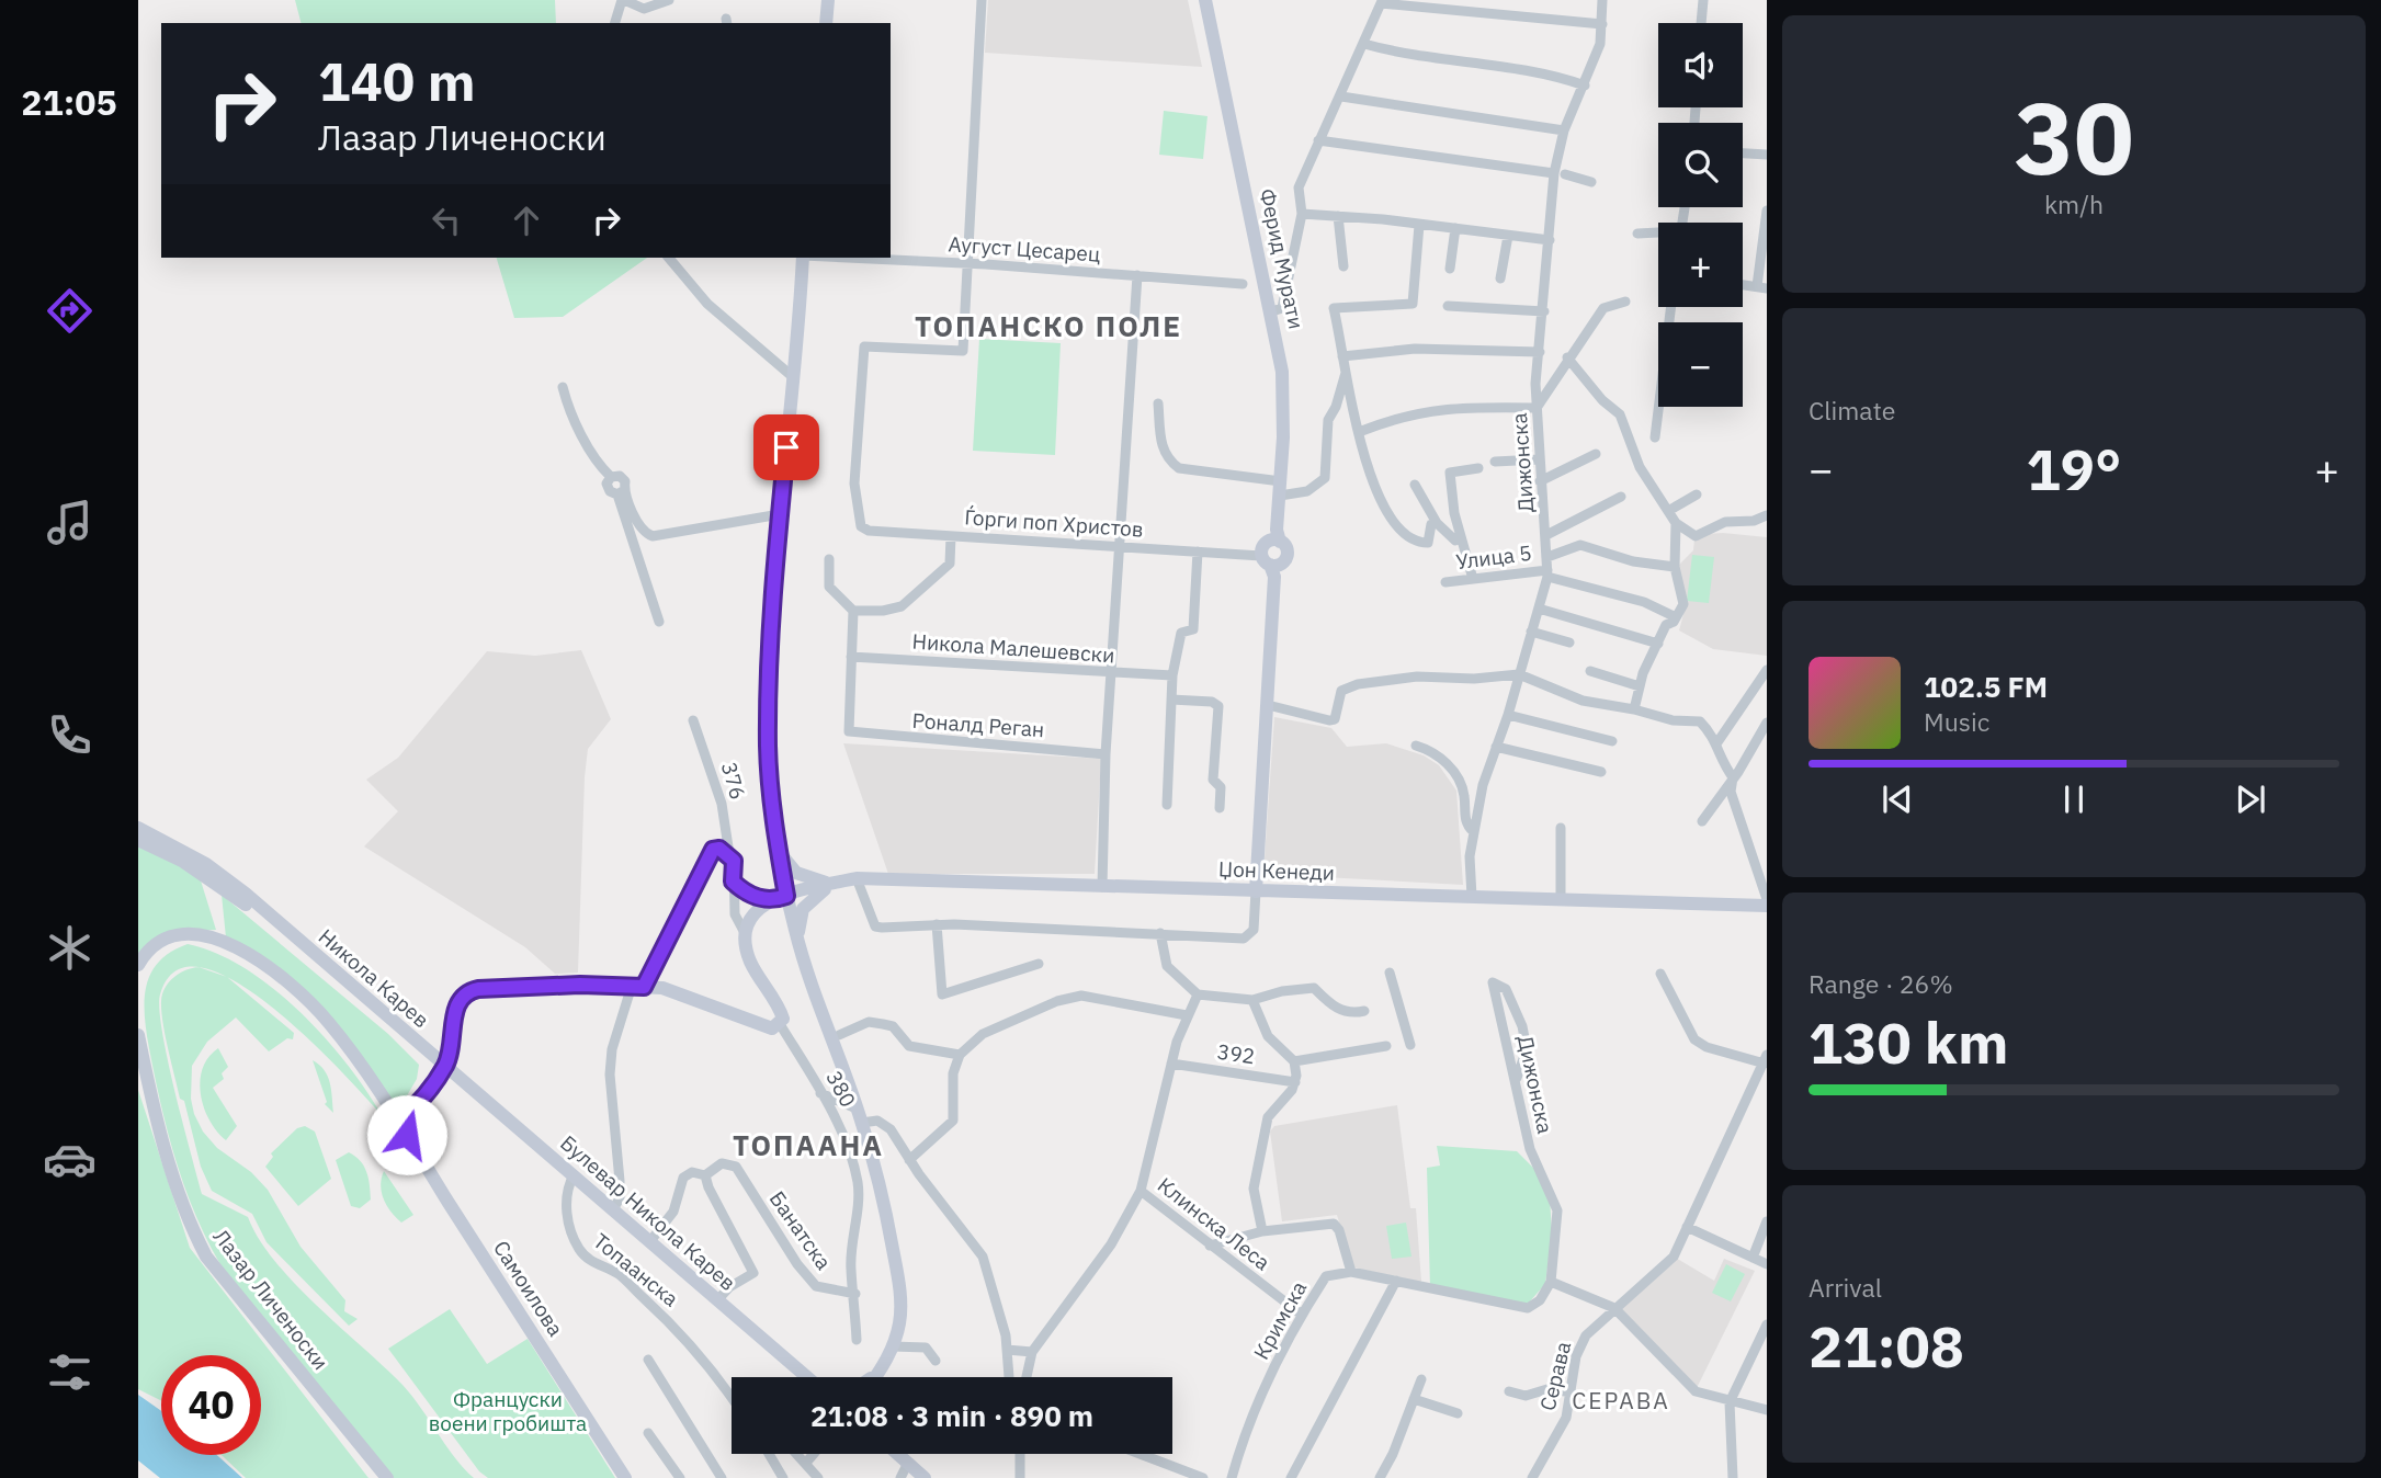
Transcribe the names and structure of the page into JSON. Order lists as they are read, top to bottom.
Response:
{
  "streets": {
    "street": [
      "Аугуст Цесарец",
      "Ферид Мурати",
      "Дижонска",
      "Ѓорги поп Христов",
      "Улица 5",
      "Никола Малешевски",
      "Роналд Реган",
      "376",
      "Џон Кенеди",
      "Никола Карев",
      "392",
      "380",
      "Булевар Никола Карев",
      "Клинска Леса",
      "Банатска",
      "Топаанска",
      "Самоилова",
      "Лазар Личеноски",
      "Кримска",
      "Серава"
    ]
  },
  "crossings": [
    ["Аугуст Цесарец", "Ѓорги поп Христов"],
    ["Ферид Мурати", "Ѓорги поп Христов"],
    ["Ферид Мурати", "Џон Кенеди"],
    ["Дижонска", "Улица 5"],
    ["Дижонска", "Џон Кенеди"],
    ["Никола Малешевски", "Роналд Реган"],
    ["376", "380"],
    ["Никола Карев", "Булевар Никола Карев"],
    ["380", "Банатска"],
    ["Булевар Никола Карев", "Топаанска"],
    ["Клинска Леса", "Кримска"]
  ],
  "districts": ["ТОПАНСКО ПОЛЕ", "ТОПААНА", "СЕРАВА"],
  "parks": ["Француски воени гробишта"],
  "page": {
    "tabs": "21:05",
    "tile": [
      ["30", "km/h"],
      "Climate",
      ["Range · 26%", "130 km"],
      ["Arrival", "21:08"]
    ],
    "map_buttons": ["+", "−"],
    "turn": ["140 m", "Лазар Личеноски"],
    "heat": ["−", "19°", "+"],
    "song": ["102.5 FM", "Music"],
    "limit": "40",
    "trip": "21:08 · 3 min · 890 m"
  }
}
